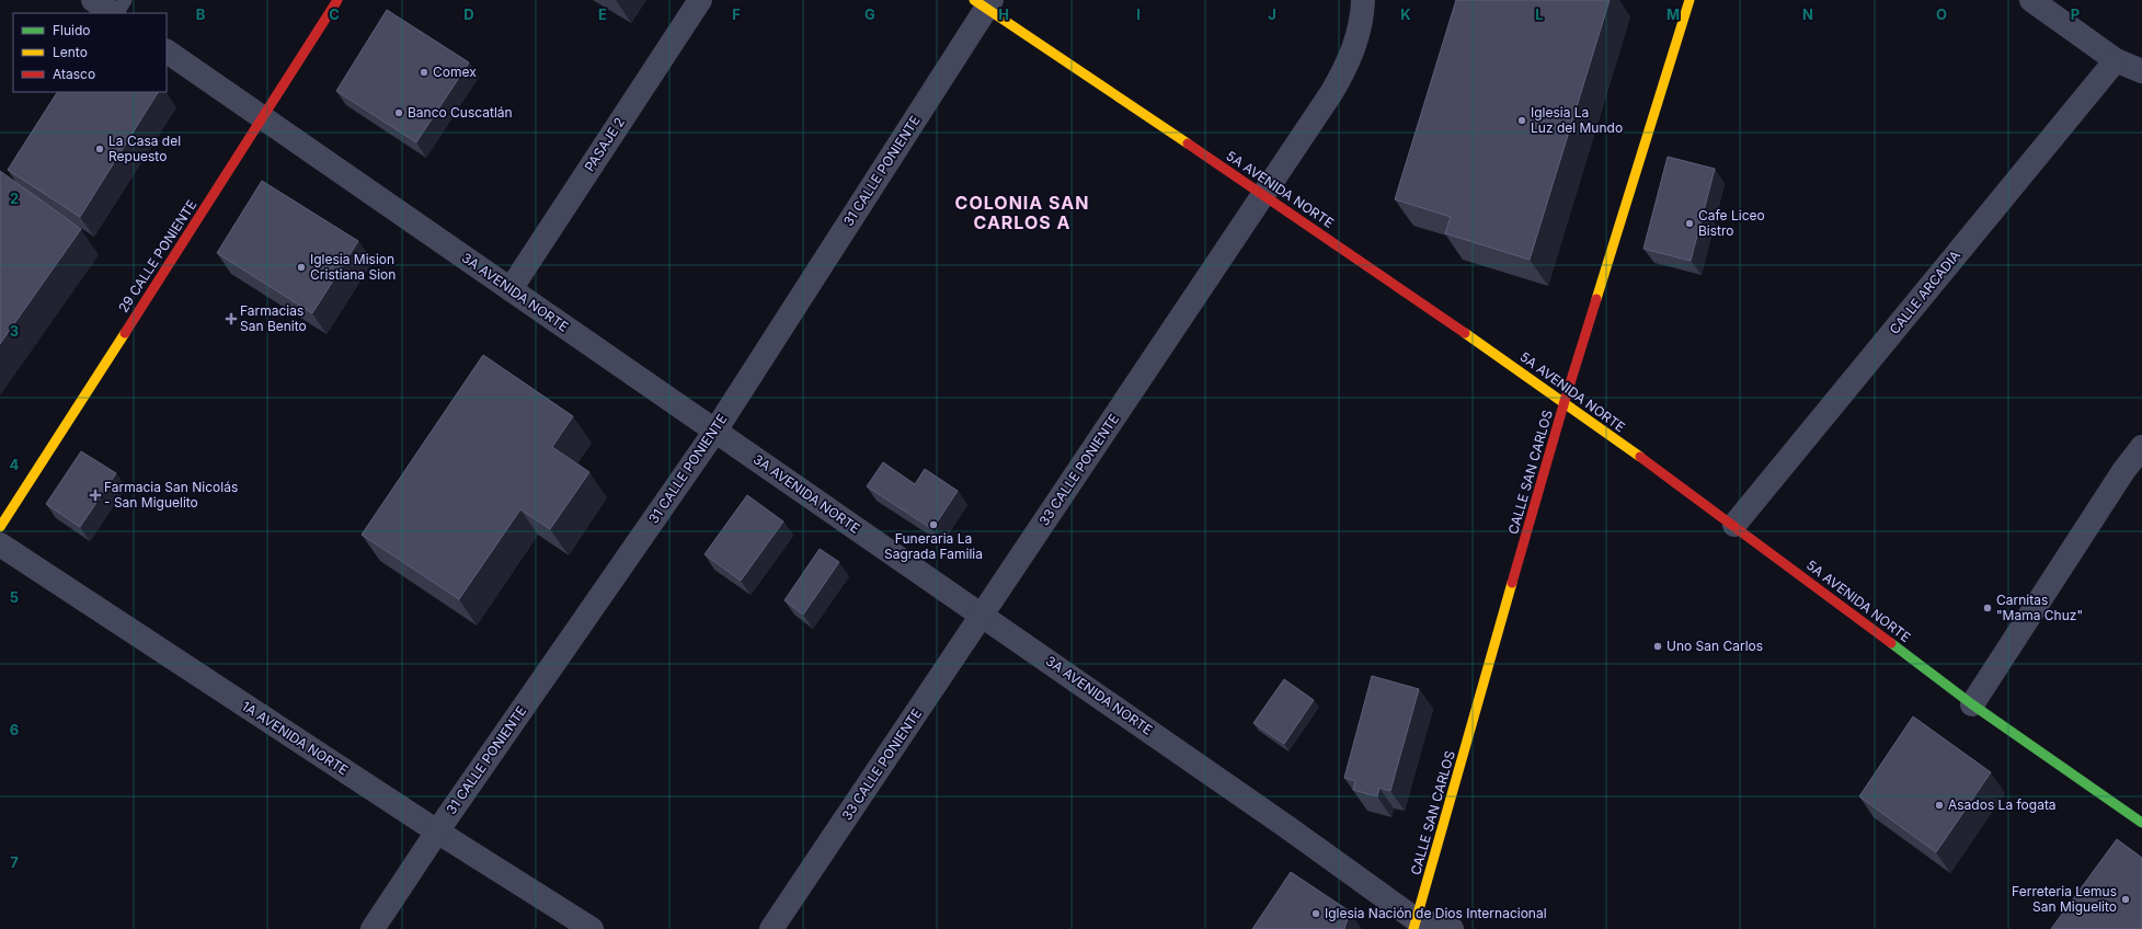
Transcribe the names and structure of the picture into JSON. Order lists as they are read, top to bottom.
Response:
{
  "streets": {
    "street": [
      "PASAJE 2",
      "31 CALLE PONIENTE",
      "5A AVENIDA NORTE",
      "29 CALLE PONIENTE",
      "3A AVENIDA NORTE",
      "CALLE ARCADIA",
      "33 CALLE PONIENTE",
      "CALLE SAN CARLOS",
      "1A AVENIDA NORTE"
    ]
  },
  "crossings": [
    ["PASAJE 2", "3A AVENIDA NORTE"],
    ["31 CALLE PONIENTE", "5A AVENIDA NORTE"],
    ["31 CALLE PONIENTE", "3A AVENIDA NORTE"],
    ["31 CALLE PONIENTE", "1A AVENIDA NORTE"],
    ["5A AVENIDA NORTE", "CALLE ARCADIA"],
    ["5A AVENIDA NORTE", "33 CALLE PONIENTE"],
    ["5A AVENIDA NORTE", "CALLE SAN CARLOS"],
    ["29 CALLE PONIENTE", "3A AVENIDA NORTE"],
    ["3A AVENIDA NORTE", "33 CALLE PONIENTE"],
    ["3A AVENIDA NORTE", "CALLE SAN CARLOS"]
  ],
  "districts": ["COLONIA SAN CARLOS A"],
  "places": {
    "other": [
      "Comex",
      "Banco Cuscatlán",
      "Iglesia La Luz del Mundo",
      "La Casa del Repuesto",
      "Cafe Liceo Bistro",
      "Iglesia Mision Cristiana Sion",
      "Funeraria La Sagrada Familia",
      "Carnitas \"Mama Chuz\"",
      "Uno San Carlos",
      "Asados La fogata",
      "Ferreteria Lemus San Miguelito",
      "Iglesia Nación de Dios Internacional"
    ],
    "health": ["Farmacias San Benito", "Farmacia San Nicolás - San Miguelito"]
  },
  "legend": ["Fluido", "Lento", "Atasco"],
  "grid": {
    "columns": [
      "B",
      "C",
      "D",
      "E",
      "F",
      "G",
      "H",
      "I",
      "J",
      "K",
      "L",
      "M",
      "N",
      "O",
      "P"
    ],
    "rows": [
      "2",
      "3",
      "4",
      "5",
      "6",
      "7"
    ]
  }
}
